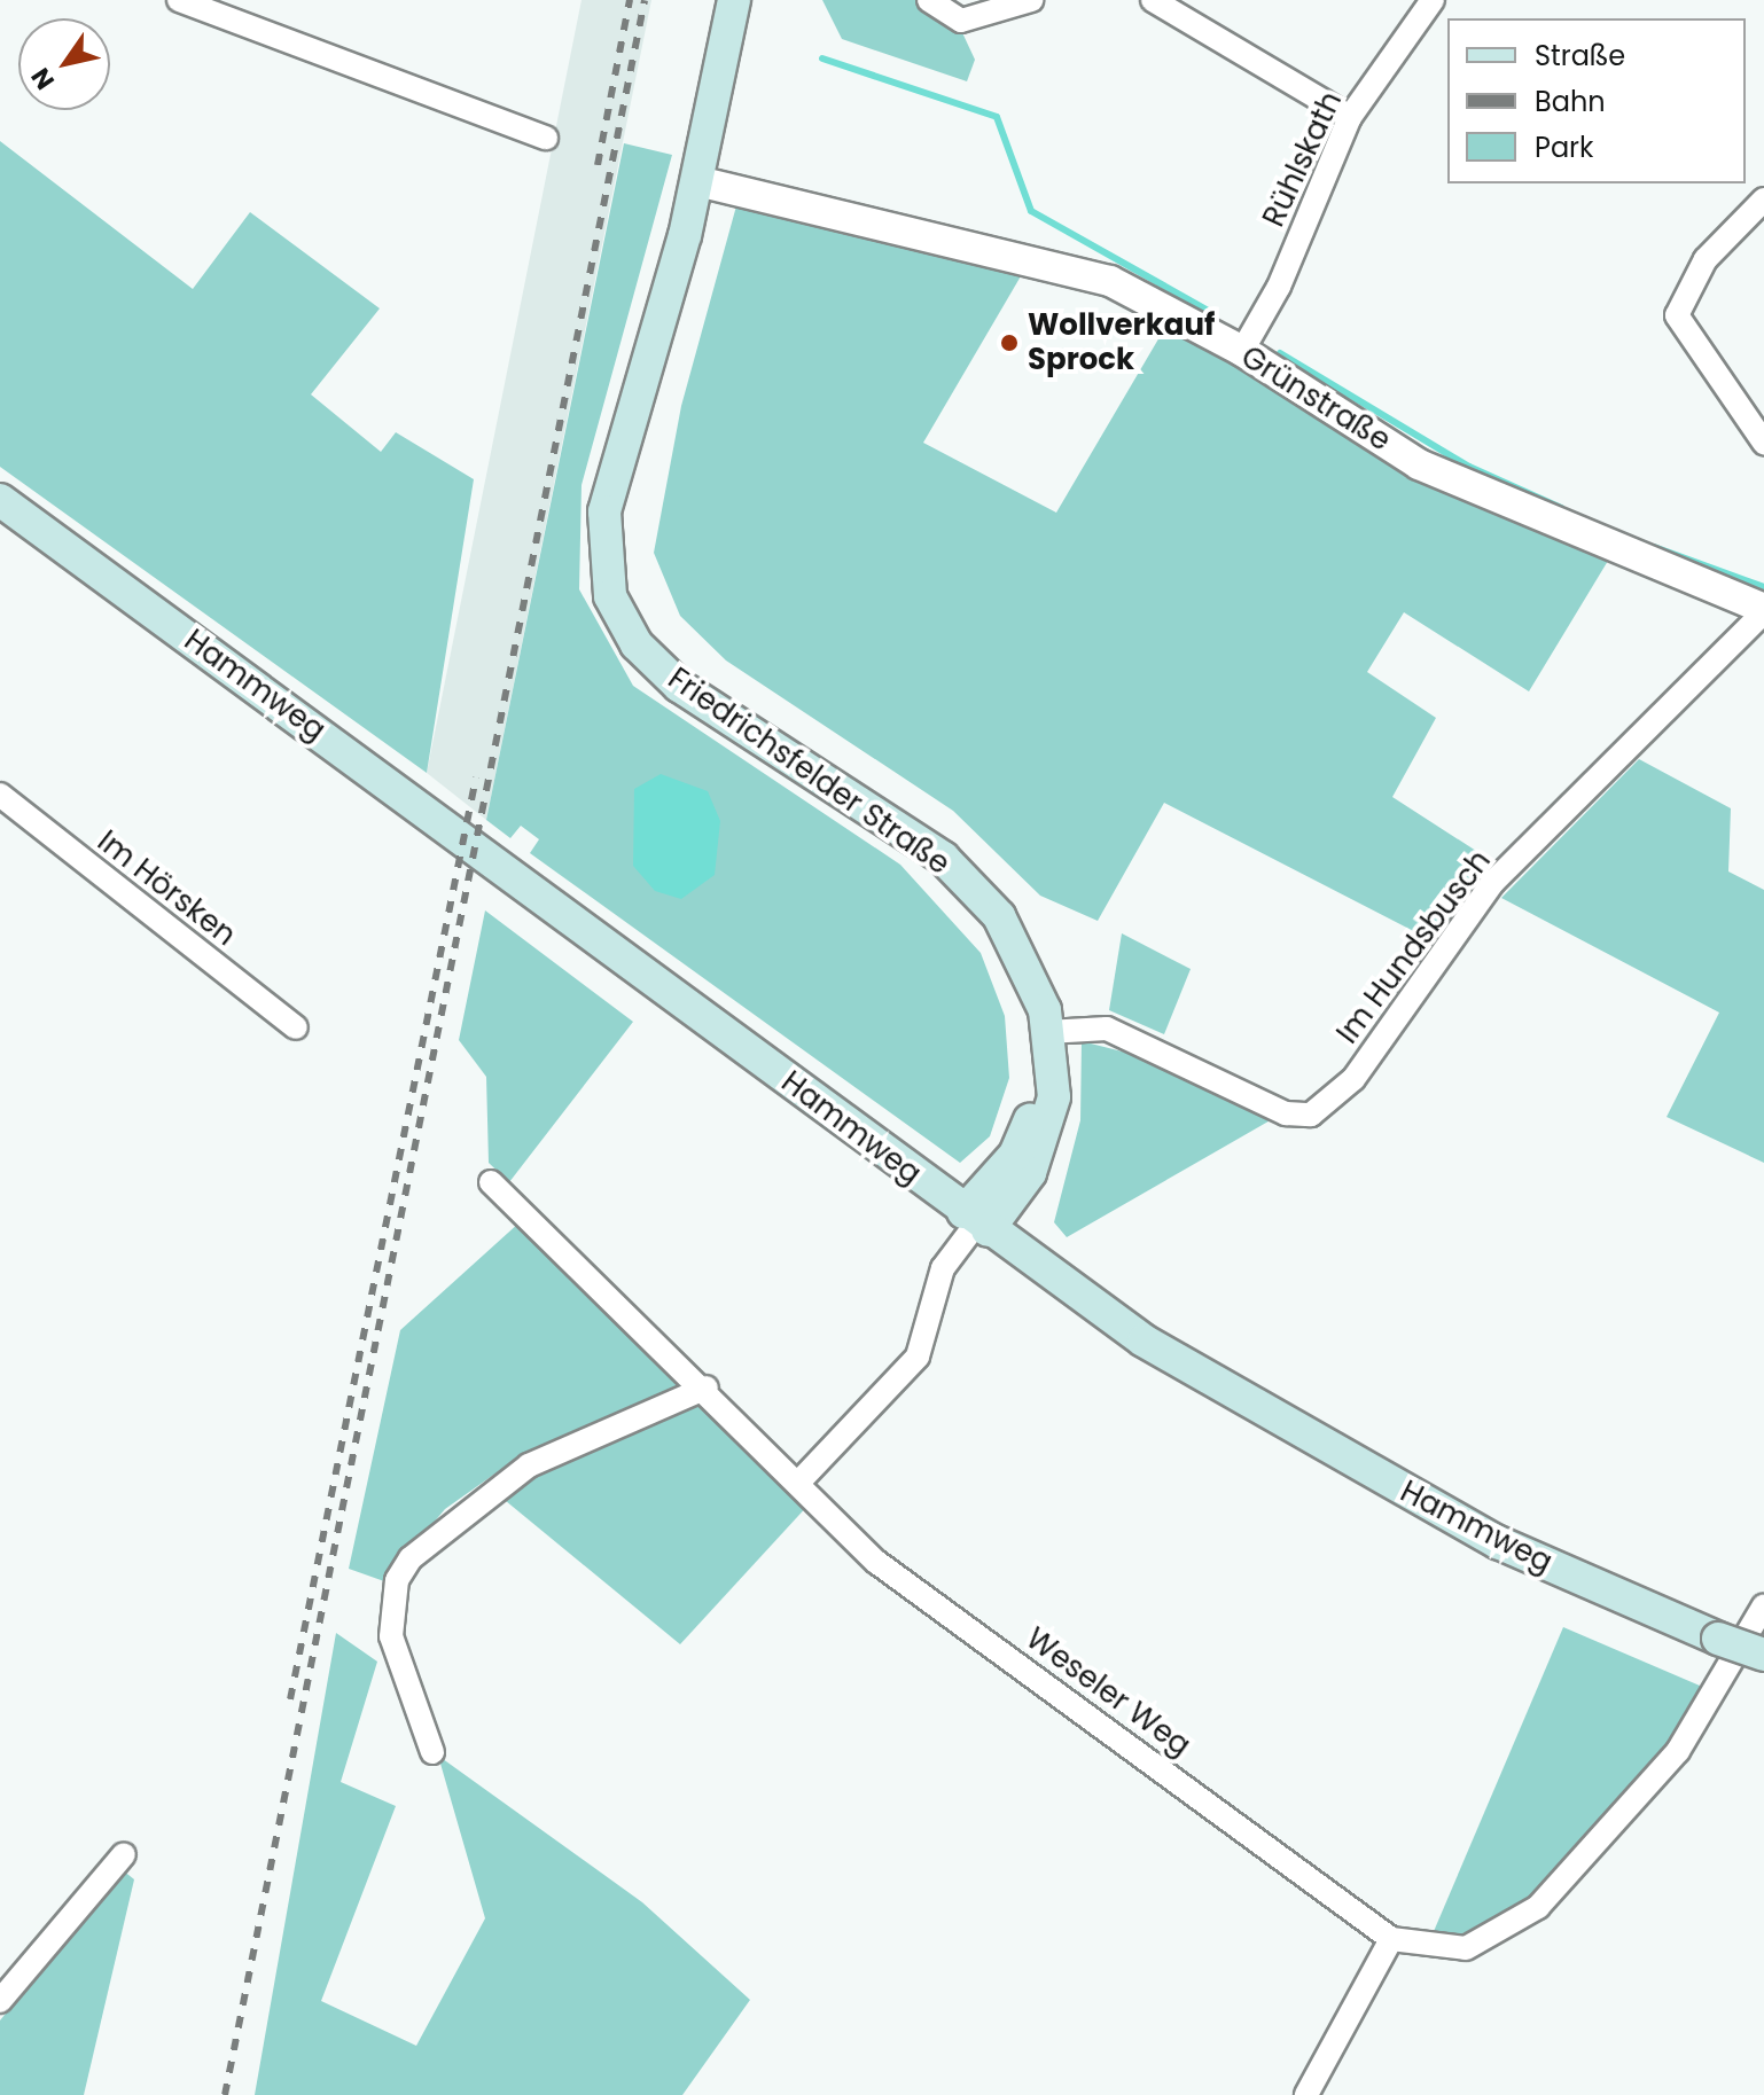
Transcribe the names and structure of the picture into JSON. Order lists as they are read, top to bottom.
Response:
{
  "streets": {
    "main road": ["Hammweg", "Friedrichsfelder Straße"],
    "street": [
      "Rühlskath",
      "Grünstraße",
      "Im Hörsken",
      "Im Hundsbusch",
      "Weseler Weg"
    ]
  },
  "crossings": [
    ["Rühlskath", "Grünstraße"],
    ["Grünstraße", "Friedrichsfelder Straße"],
    ["Grünstraße", "Im Hundsbusch"],
    ["Friedrichsfelder Straße", "Im Hundsbusch"]
  ],
  "places": ["Wollverkauf Sprock"],
  "legend": ["Straße", "Bahn", "Park"],
  "north": "bottom left"
}
